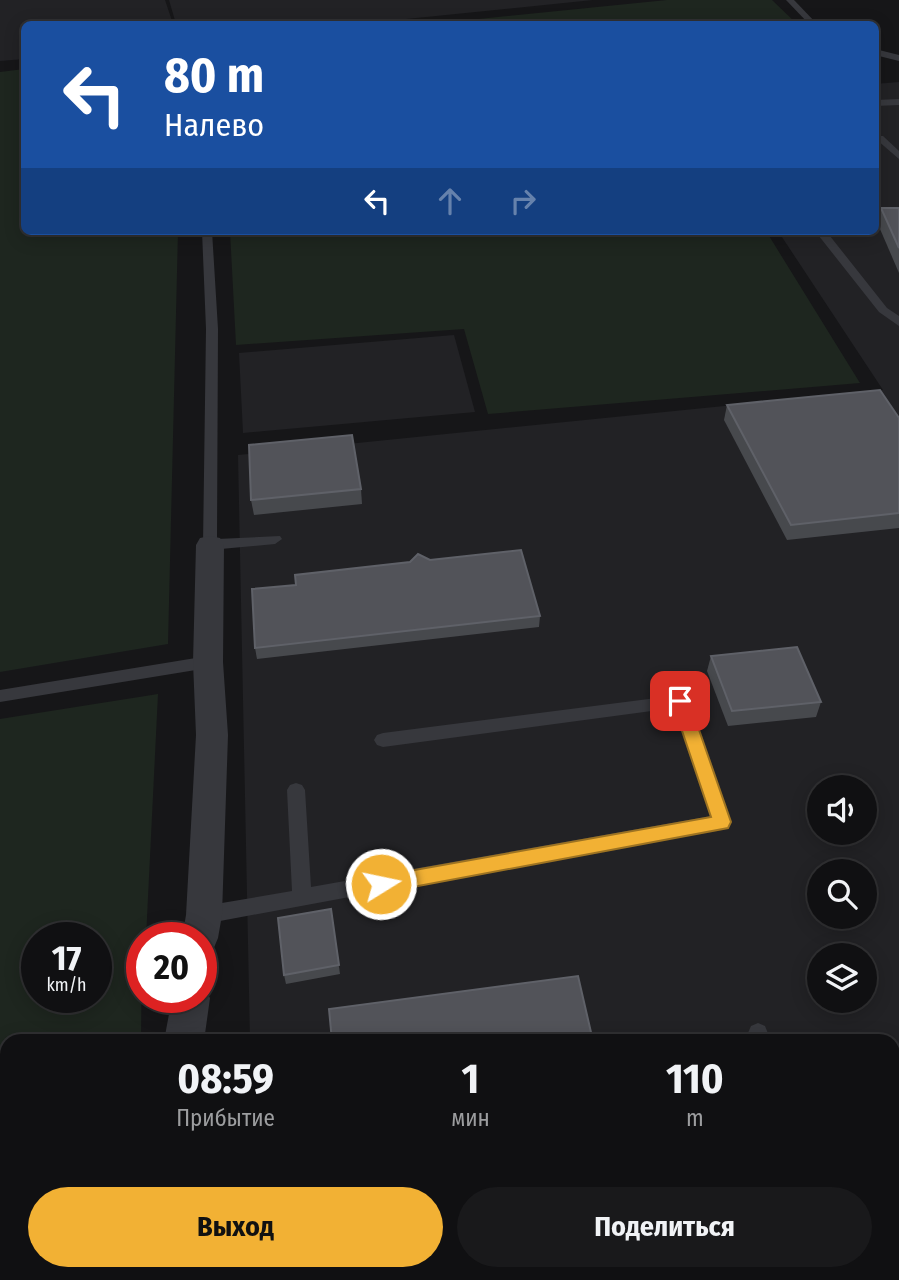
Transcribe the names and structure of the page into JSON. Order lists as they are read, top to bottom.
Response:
{
  "page": {
    "turn": ["80 m", "Налево"],
    "speed": "17 km/h",
    "limit": "20",
    "eta": [
      "08:59",
      "Прибытие",
      "1",
      "мин",
      "110",
      "m"
    ],
    "buttons": ["Выход", "Поделиться"]
  }
}
